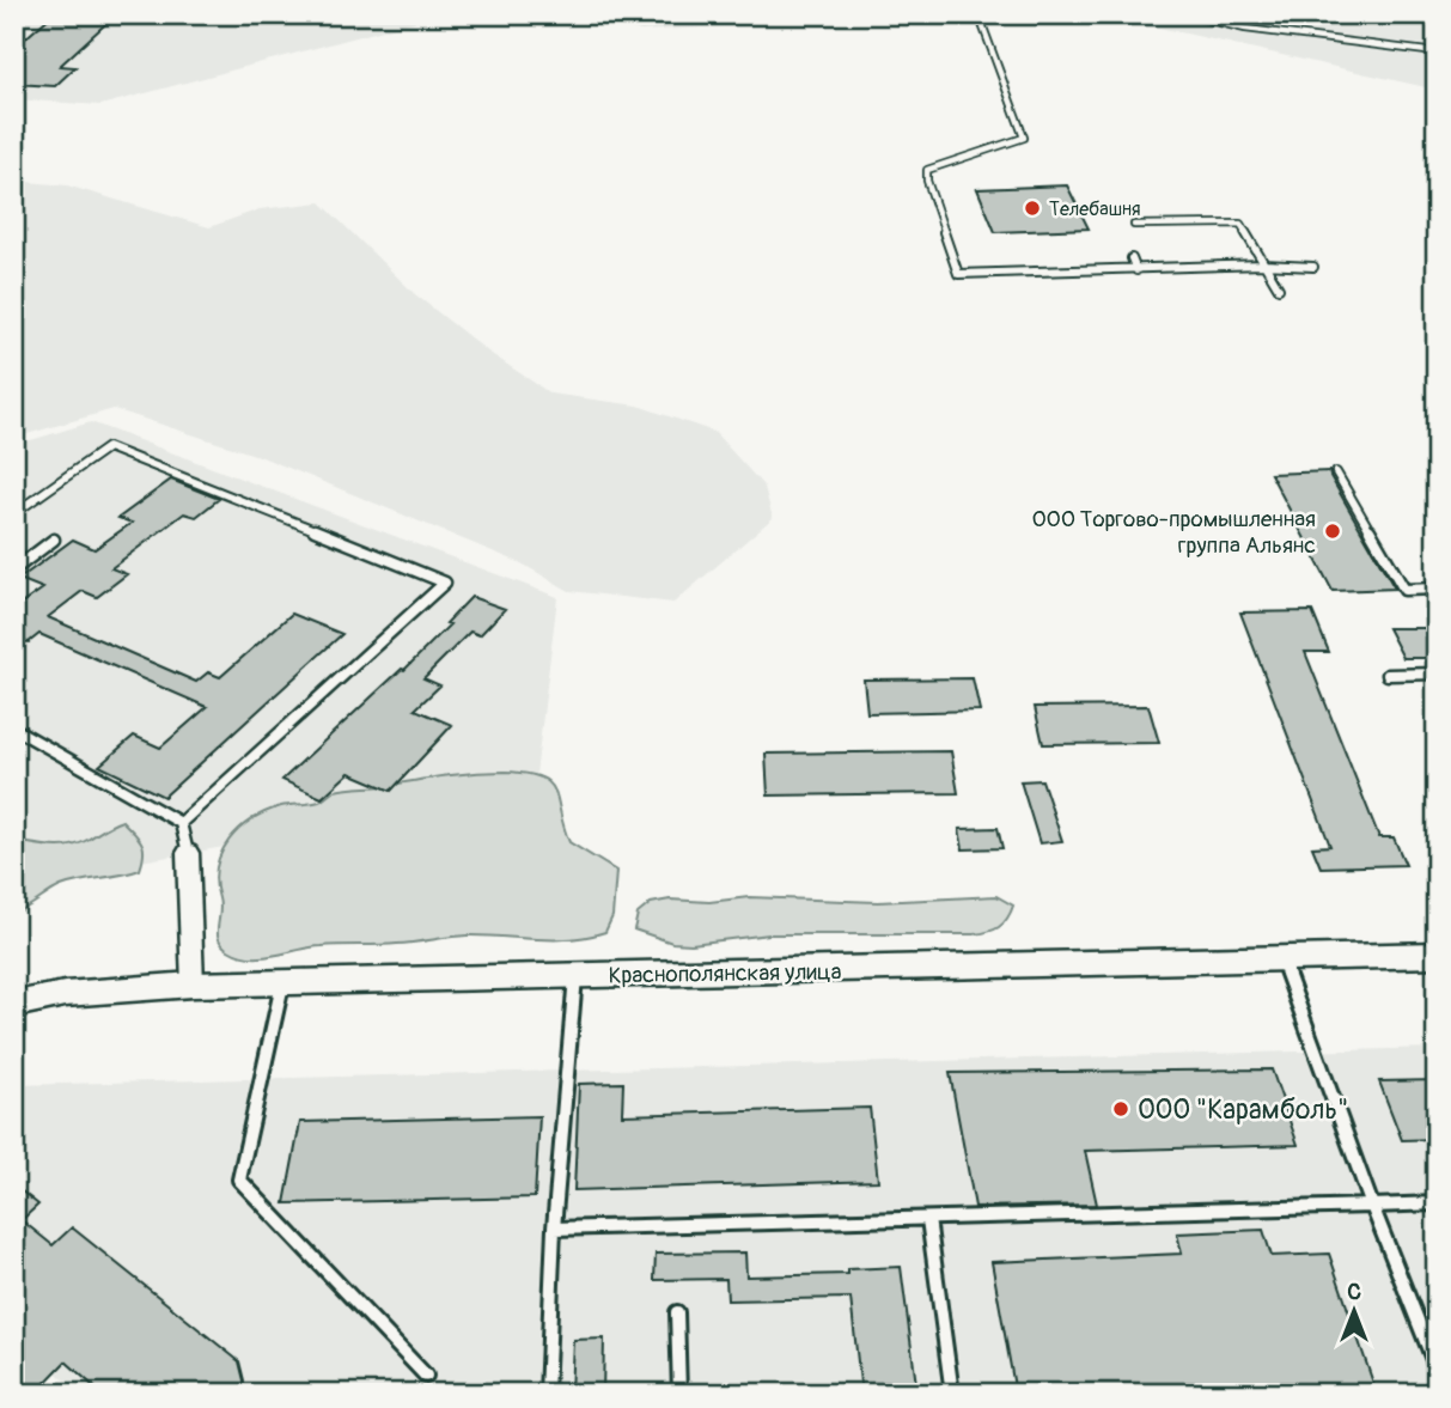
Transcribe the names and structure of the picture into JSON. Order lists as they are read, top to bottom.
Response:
{
  "streets": {
    "main road": ["Краснополянская улица"]
  },
  "places": ["Телебашня", "ООО Торгово-промышленная группа Альянс", "ООО \"Карамболь\""],
  "north": "top"
}
